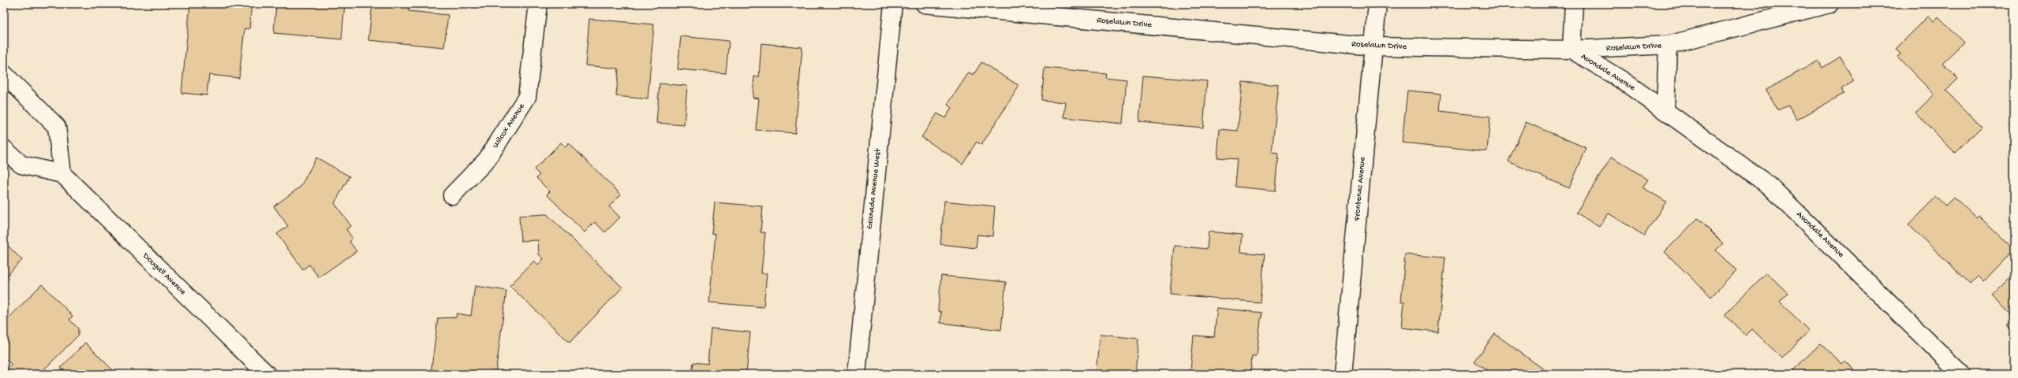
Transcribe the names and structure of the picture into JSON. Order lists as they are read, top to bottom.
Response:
{
  "streets": {
    "street": [
      "Roselawn Drive",
      "Avondale Avenue",
      "Wilcox Avenue",
      "Granada Avenue West",
      "Frontenac Avenue",
      "Dougall Avenue"
    ]
  },
  "crossings": [
    ["Roselawn Drive", "Avondale Avenue"],
    ["Roselawn Drive", "Frontenac Avenue"]
  ]
}
